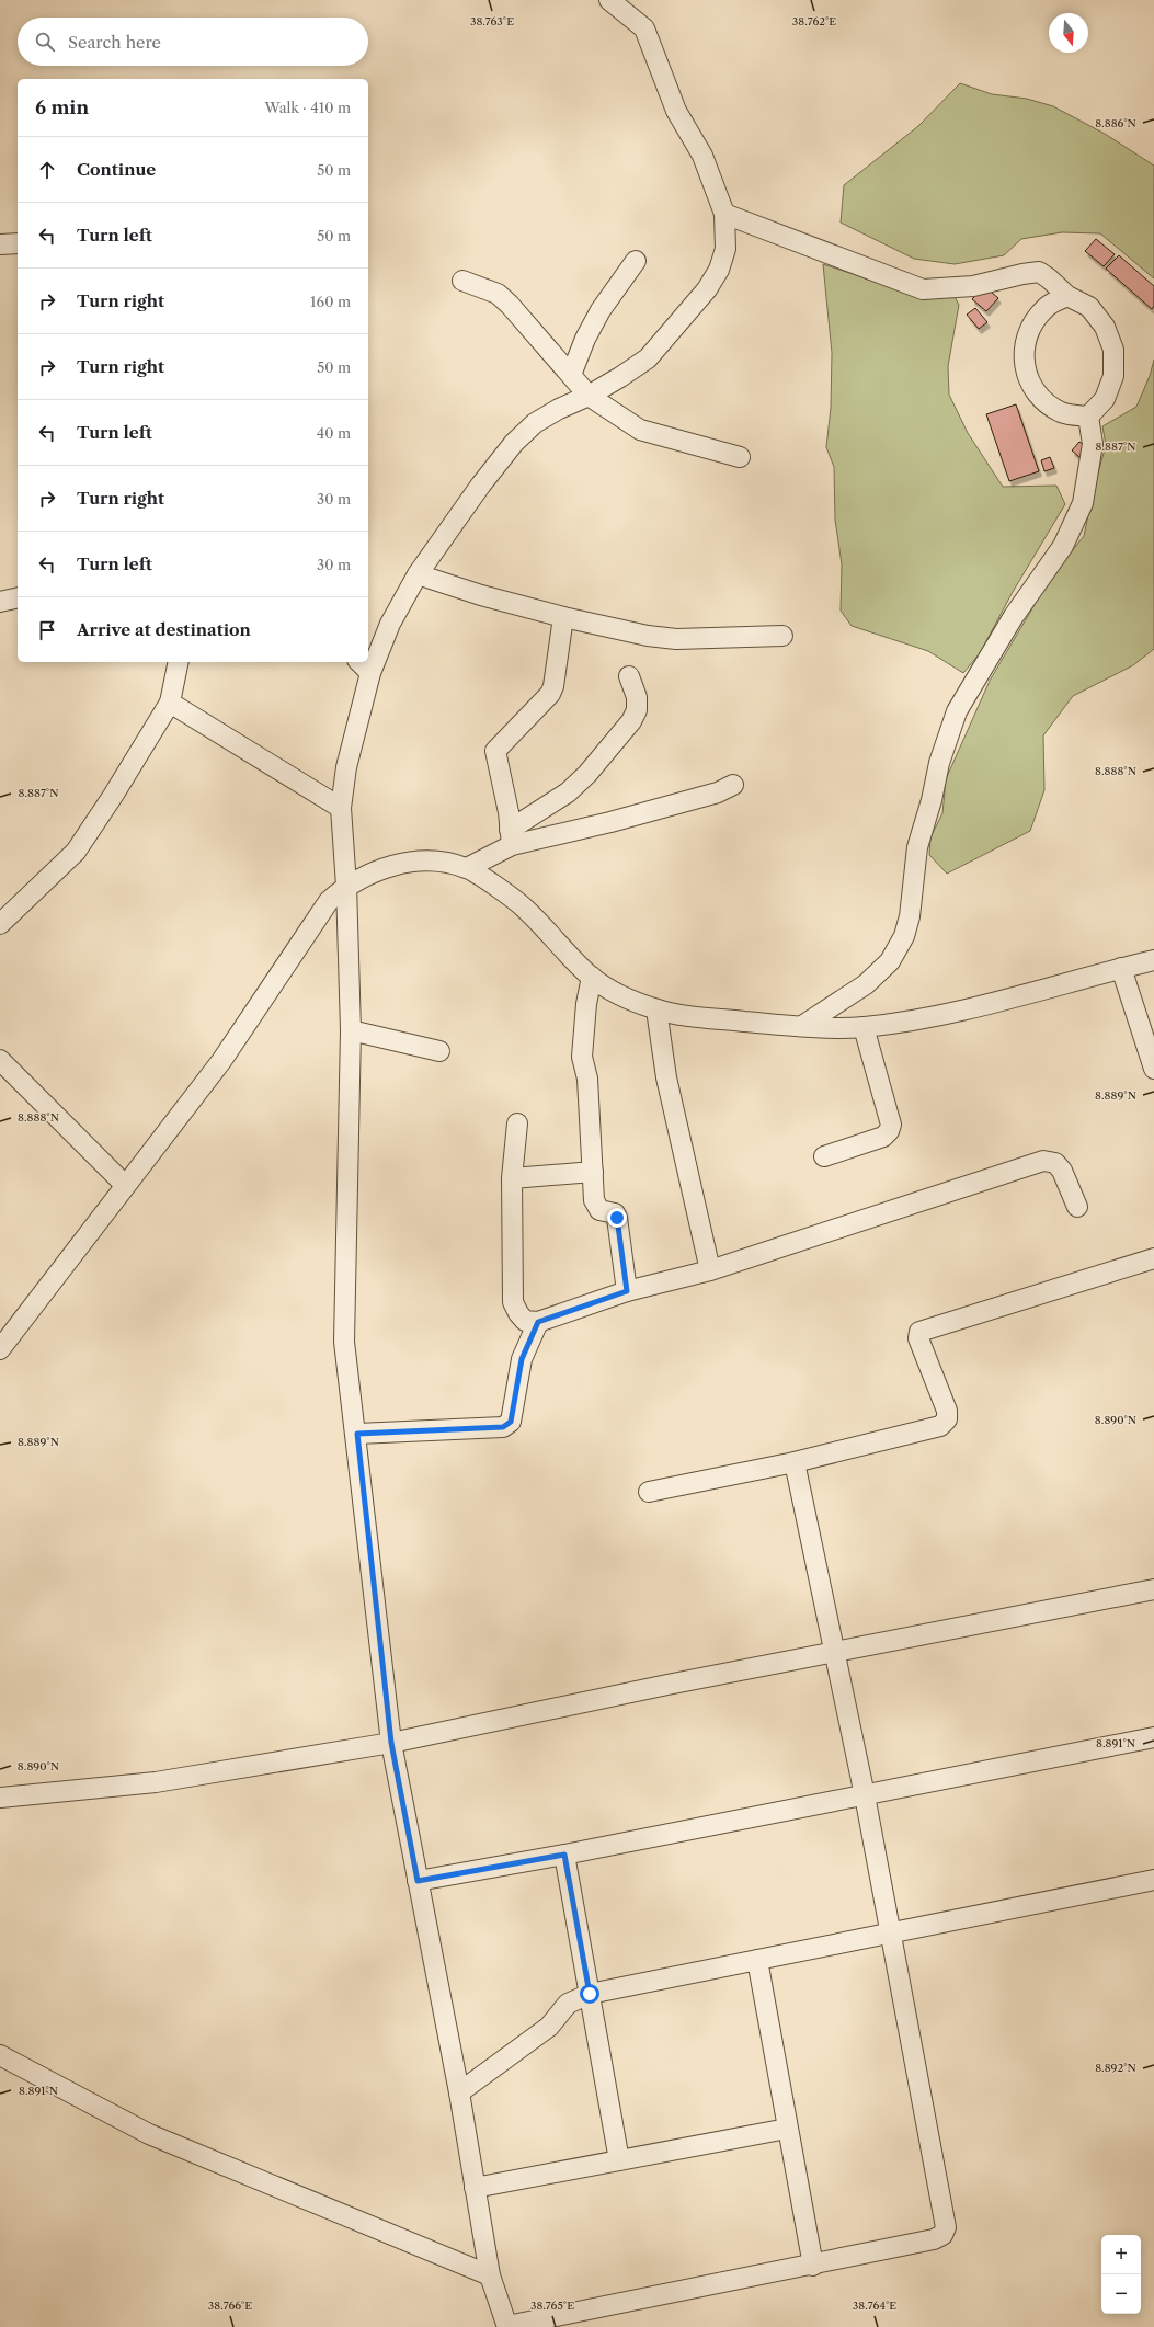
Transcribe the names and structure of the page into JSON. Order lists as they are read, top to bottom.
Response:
{
  "north": "bottom",
  "page": {
    "search": "Search here",
    "heading": ["6 min", "Walk · 410 m"],
    "list": [
      ["Continue", "50 m"],
      ["Turn left", "50 m"],
      ["Turn right", "160 m"],
      ["Turn right", "50 m"],
      ["Turn left", "40 m"],
      ["Turn right", "30 m"],
      ["Turn left", "30 m"],
      "Arrive at destination"
    ],
    "map_buttons": ["+", "−"]
  },
  "coordinates": [
    "38.763°E",
    "38.762°E",
    "8.886°N",
    "8.887°N",
    "8.888°N",
    "8.889°N",
    "8.890°N",
    "8.891°N",
    "8.892°N",
    "38.766°E",
    "38.765°E",
    "38.764°E"
  ]
}
